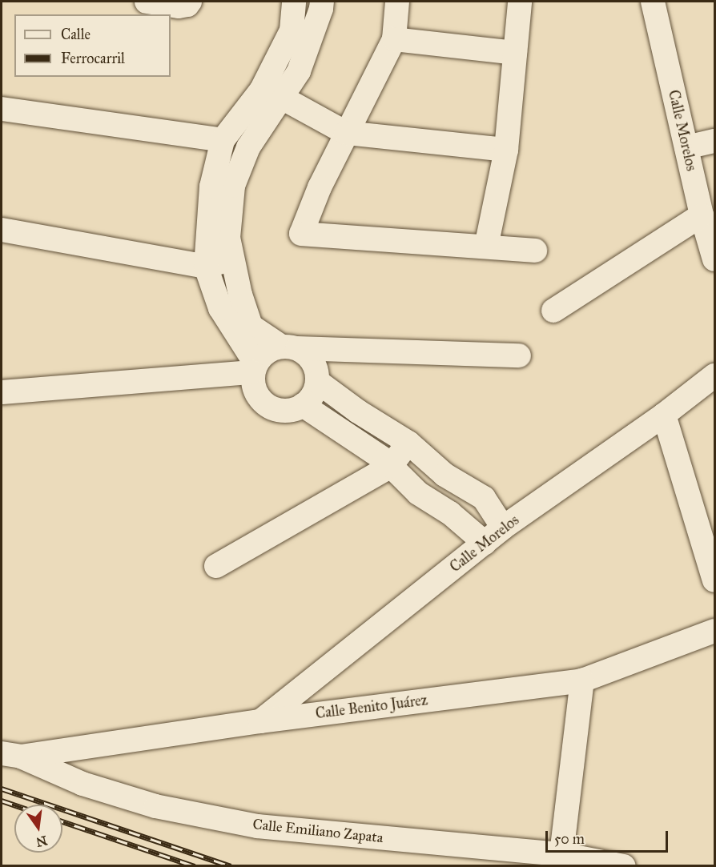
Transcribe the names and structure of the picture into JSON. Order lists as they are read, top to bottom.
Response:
{
  "streets": {
    "street": ["Calle Morelos", "Calle Benito Juárez", "Calle Emiliano Zapata"]
  },
  "crossings": [
    ["Calle Morelos", "Calle Benito Juárez"],
    ["Calle Benito Juárez", "Calle Emiliano Zapata"]
  ],
  "legend": ["Calle", "Ferrocarril"],
  "scale_bar": "50 m",
  "north": "bottom"
}
